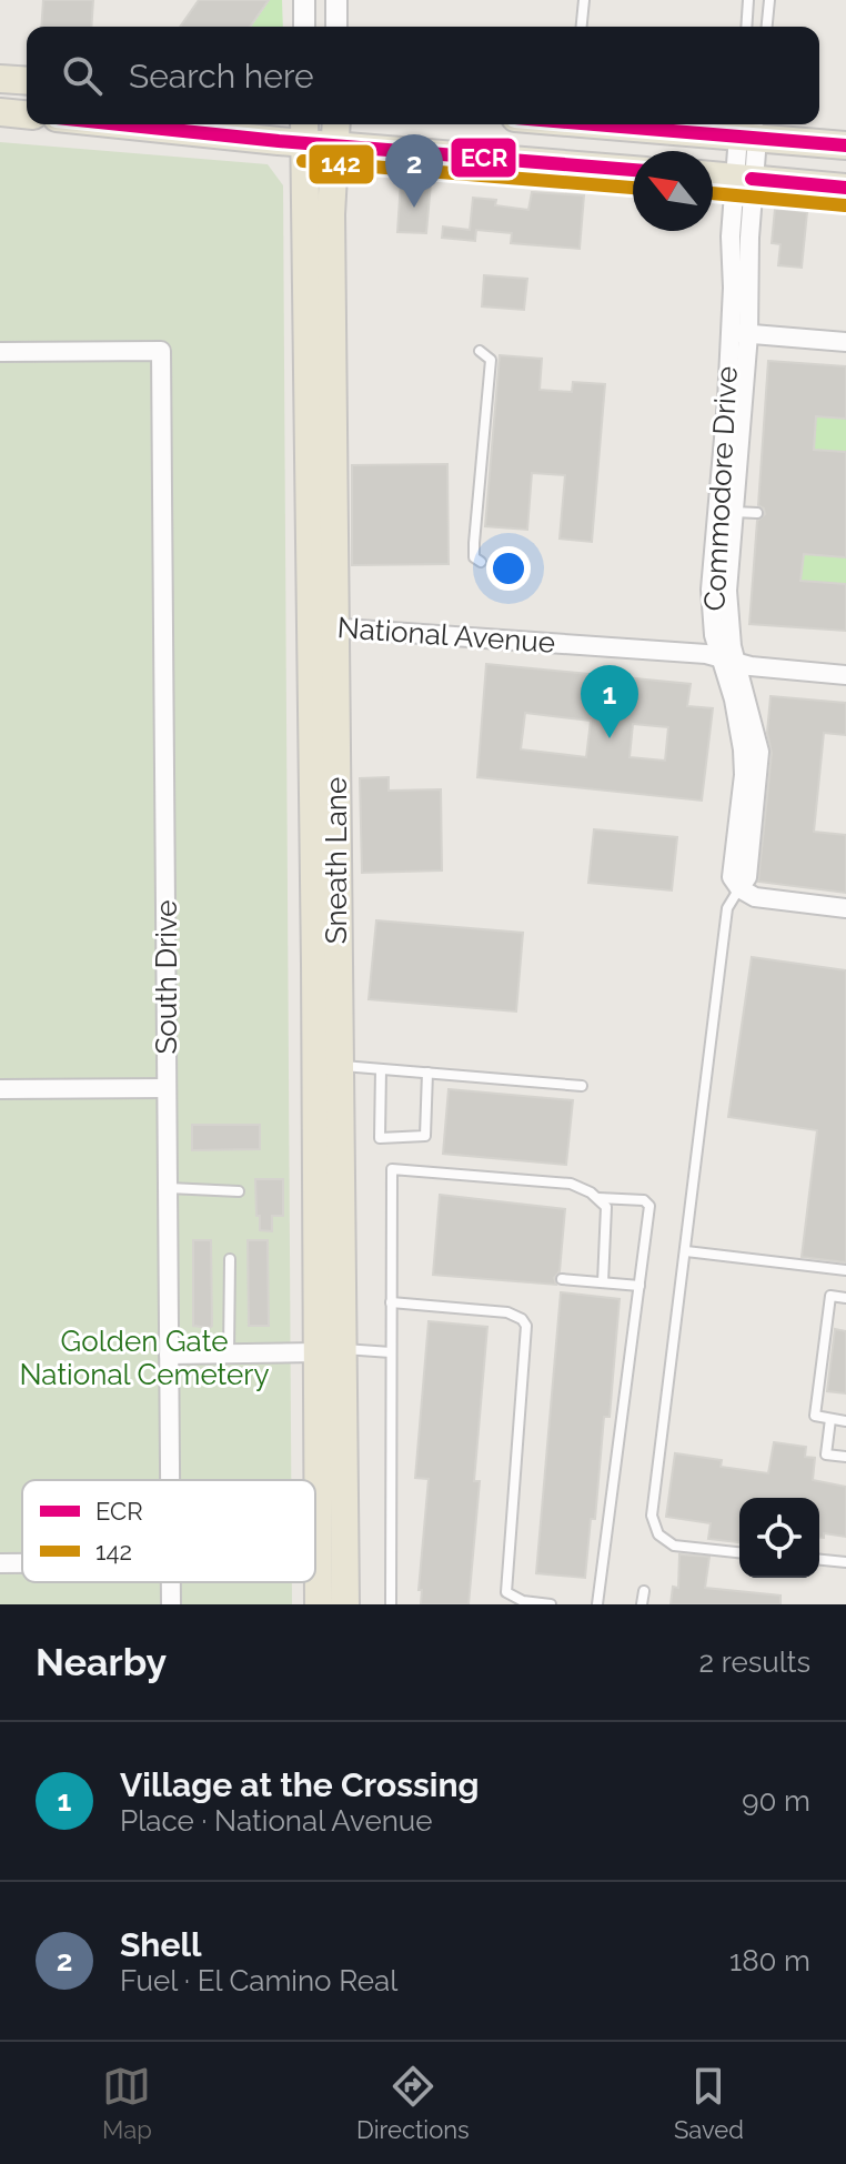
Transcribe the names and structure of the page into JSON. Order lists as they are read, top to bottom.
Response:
{
  "streets": {
    "main road": ["Sneath Lane"],
    "street": ["Commodore Drive", "National Avenue", "South Drive"]
  },
  "crossings": [
    ["Commodore Drive", "National Avenue"],
    ["National Avenue", "Sneath Lane"]
  ],
  "parks": ["Golden Gate National Cemetery"],
  "lines": ["transit line ECR", "transit line 142"],
  "legend": ["ECR", "142"],
  "north": "top left",
  "page": {
    "search": "Search here",
    "pins": ["2", "1"],
    "heading": ["Nearby", "2 results"],
    "list": [
      {
        "mark": "1",
        "name": "Village at the Crossing",
        "note": "Place · National Avenue",
        "value": "90 m"
      },
      {
        "mark": "2",
        "name": "Shell",
        "note": "Fuel · El Camino Real",
        "value": "180 m"
      }
    ],
    "nav": ["Map", "Directions", "Saved"]
  }
}
